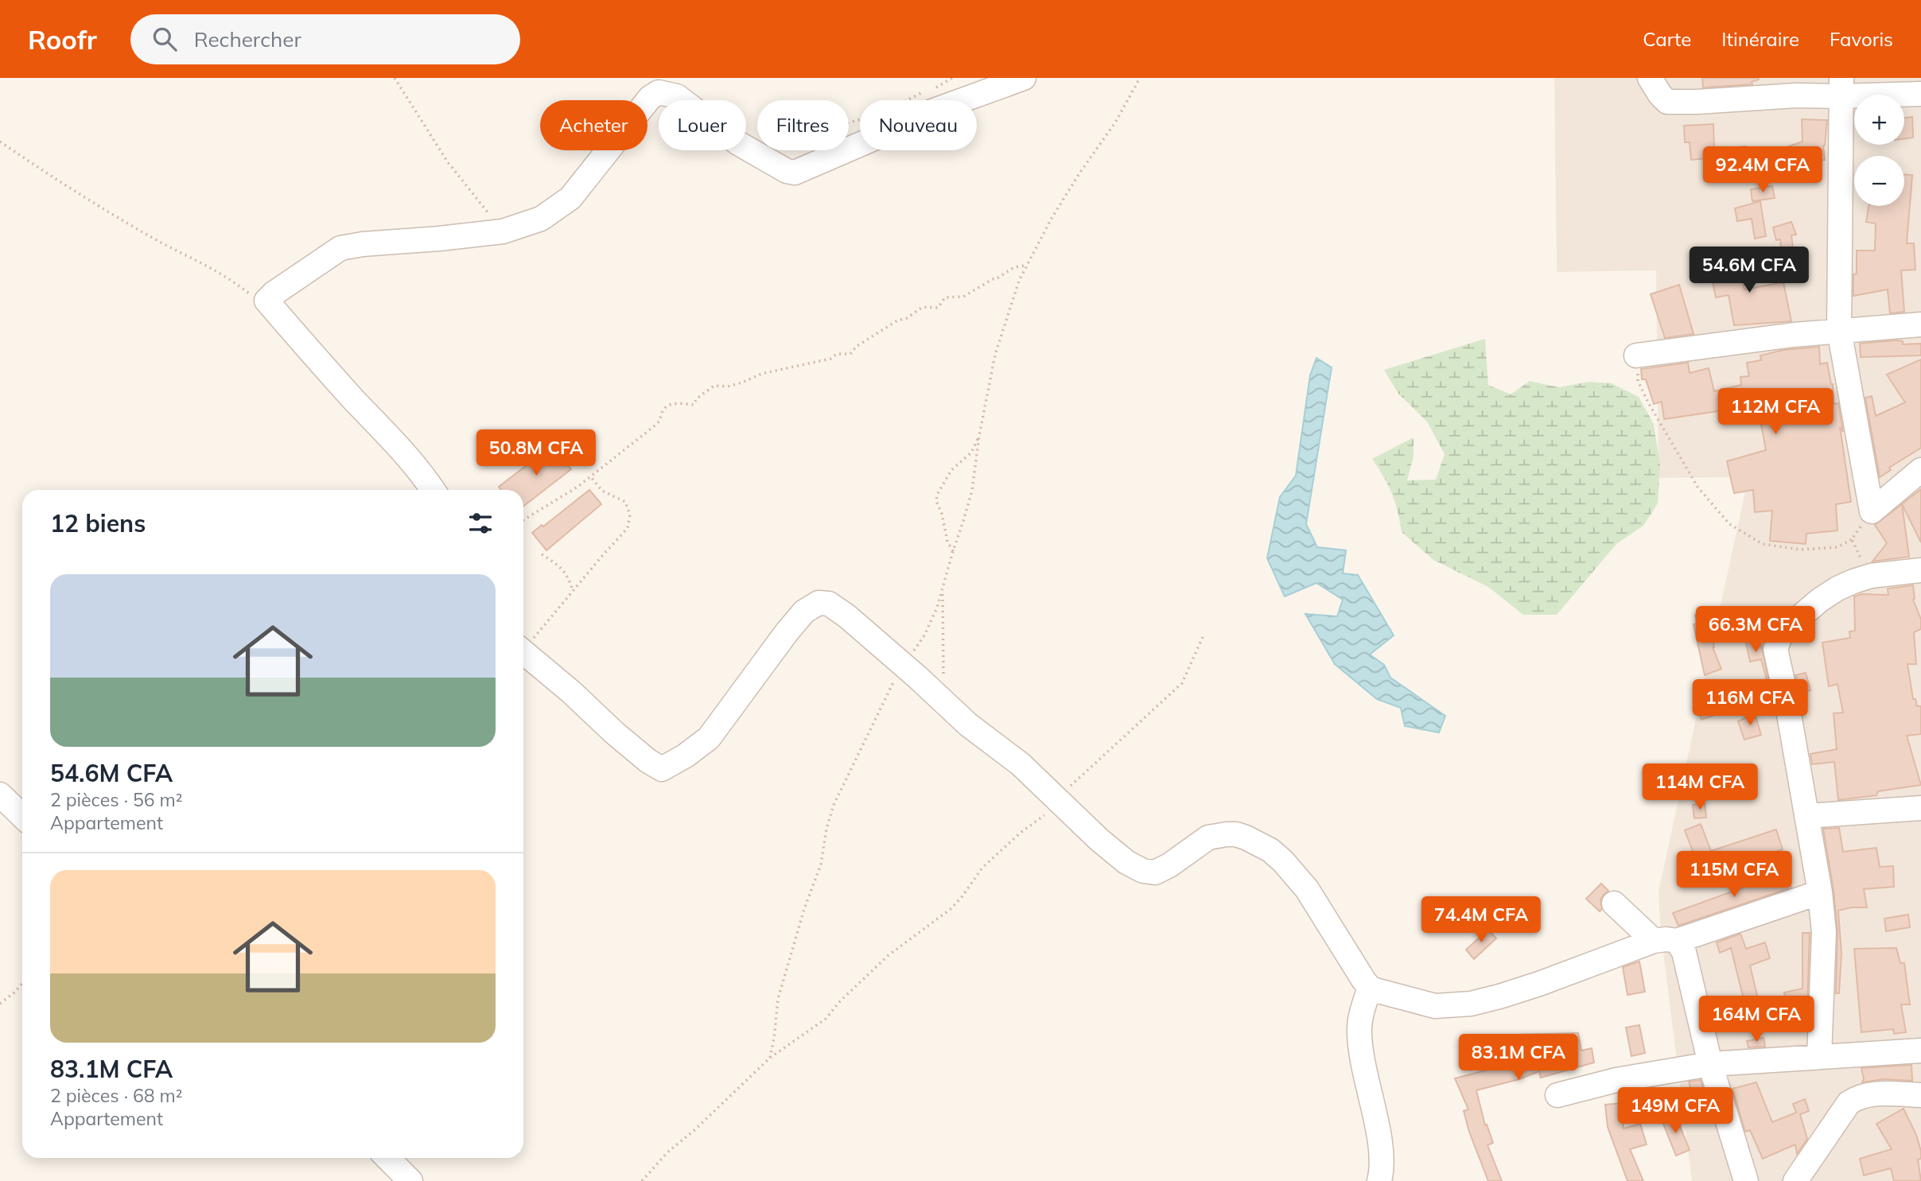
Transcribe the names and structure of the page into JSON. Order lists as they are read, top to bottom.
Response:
{
  "page": {
    "header": "Roofr",
    "search": "Rechercher",
    "nav": ["Carte", "Itinéraire", "Favoris"],
    "map_buttons": ["+", "−"],
    "chip": [
      "Acheter",
      "Louer",
      "Filtres",
      "Nouveau"
    ],
    "price": [
      "92.4M CFA",
      "54.6M CFA",
      "112M CFA",
      "50.8M CFA",
      "66.3M CFA",
      "116M CFA",
      "114M CFA",
      "115M CFA",
      "74.4M CFA",
      "164M CFA",
      "83.1M CFA",
      "149M CFA"
    ],
    "heading": "12 biens",
    "list": [
      {
        "name": "54.6M CFA",
        "note": "2 pièces · 56 m² · Appartement"
      },
      {
        "name": "83.1M CFA",
        "note": "2 pièces · 68 m² · Appartement"
      }
    ]
  }
}
